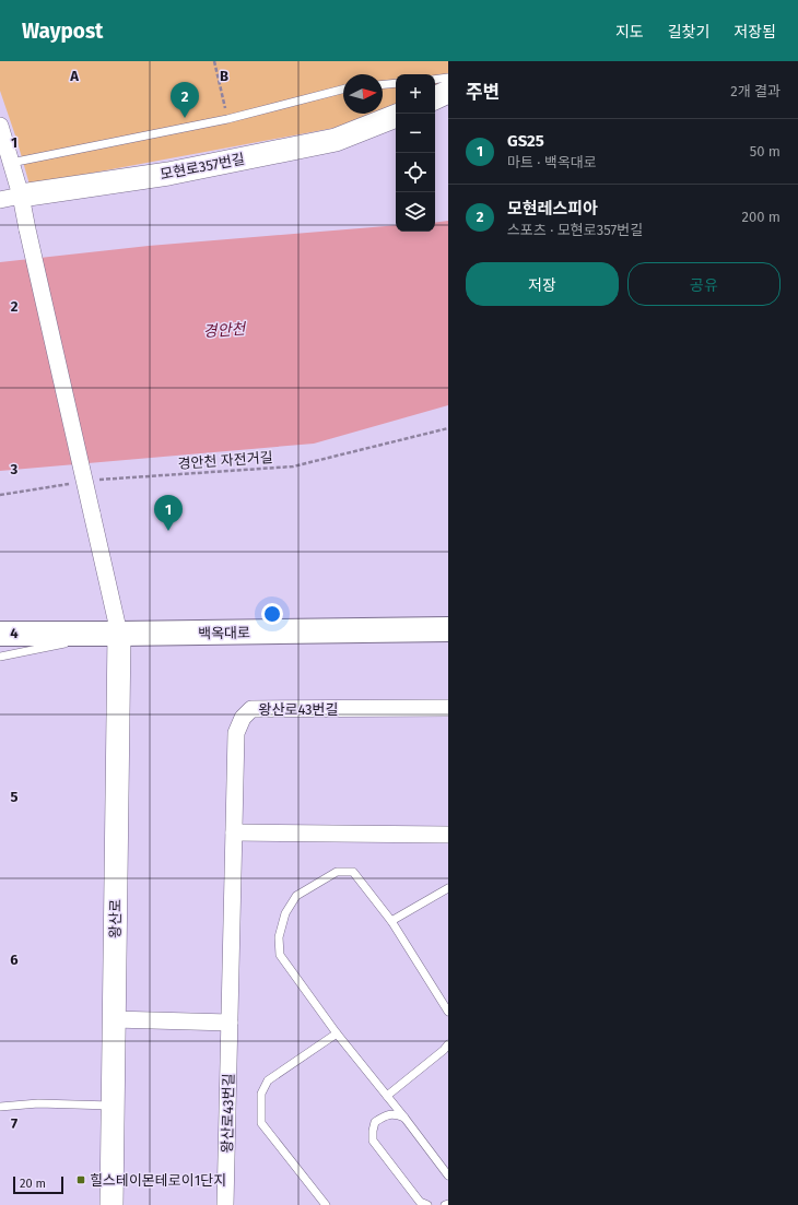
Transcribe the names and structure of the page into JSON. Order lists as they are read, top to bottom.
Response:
{
  "streets": {
    "main road": ["백옥대로"],
    "street": ["모현로357번길", "왕산로43번길", "왕산로"],
    "path": ["경안천 자전거길"]
  },
  "crossings": [
    ["백옥대로", "왕산로"]
  ],
  "water": ["경안천"],
  "places": {
    "transit": ["힐스테이몬테로이1단지"]
  },
  "scale_bar": "20 m",
  "north": "right",
  "page": {
    "header": "Waypost",
    "nav": ["지도", "길찾기", "저장됨"],
    "heading": ["주변", "2개 결과"],
    "map_buttons": ["+", "−"],
    "pins": ["2", "1"],
    "list": [
      {
        "mark": "1",
        "name": "GS25",
        "note": "마트 · 백옥대로",
        "value": "50 m"
      },
      {
        "mark": "2",
        "name": "모현레스피아",
        "note": "스포츠 · 모현로357번길",
        "value": "200 m"
      }
    ],
    "buttons": ["저장", "공유"],
    "scale": "20 m"
  },
  "grid": {
    "columns": ["A", "B"],
    "rows": [
      "1",
      "2",
      "3",
      "4",
      "5",
      "6",
      "7"
    ]
  }
}
